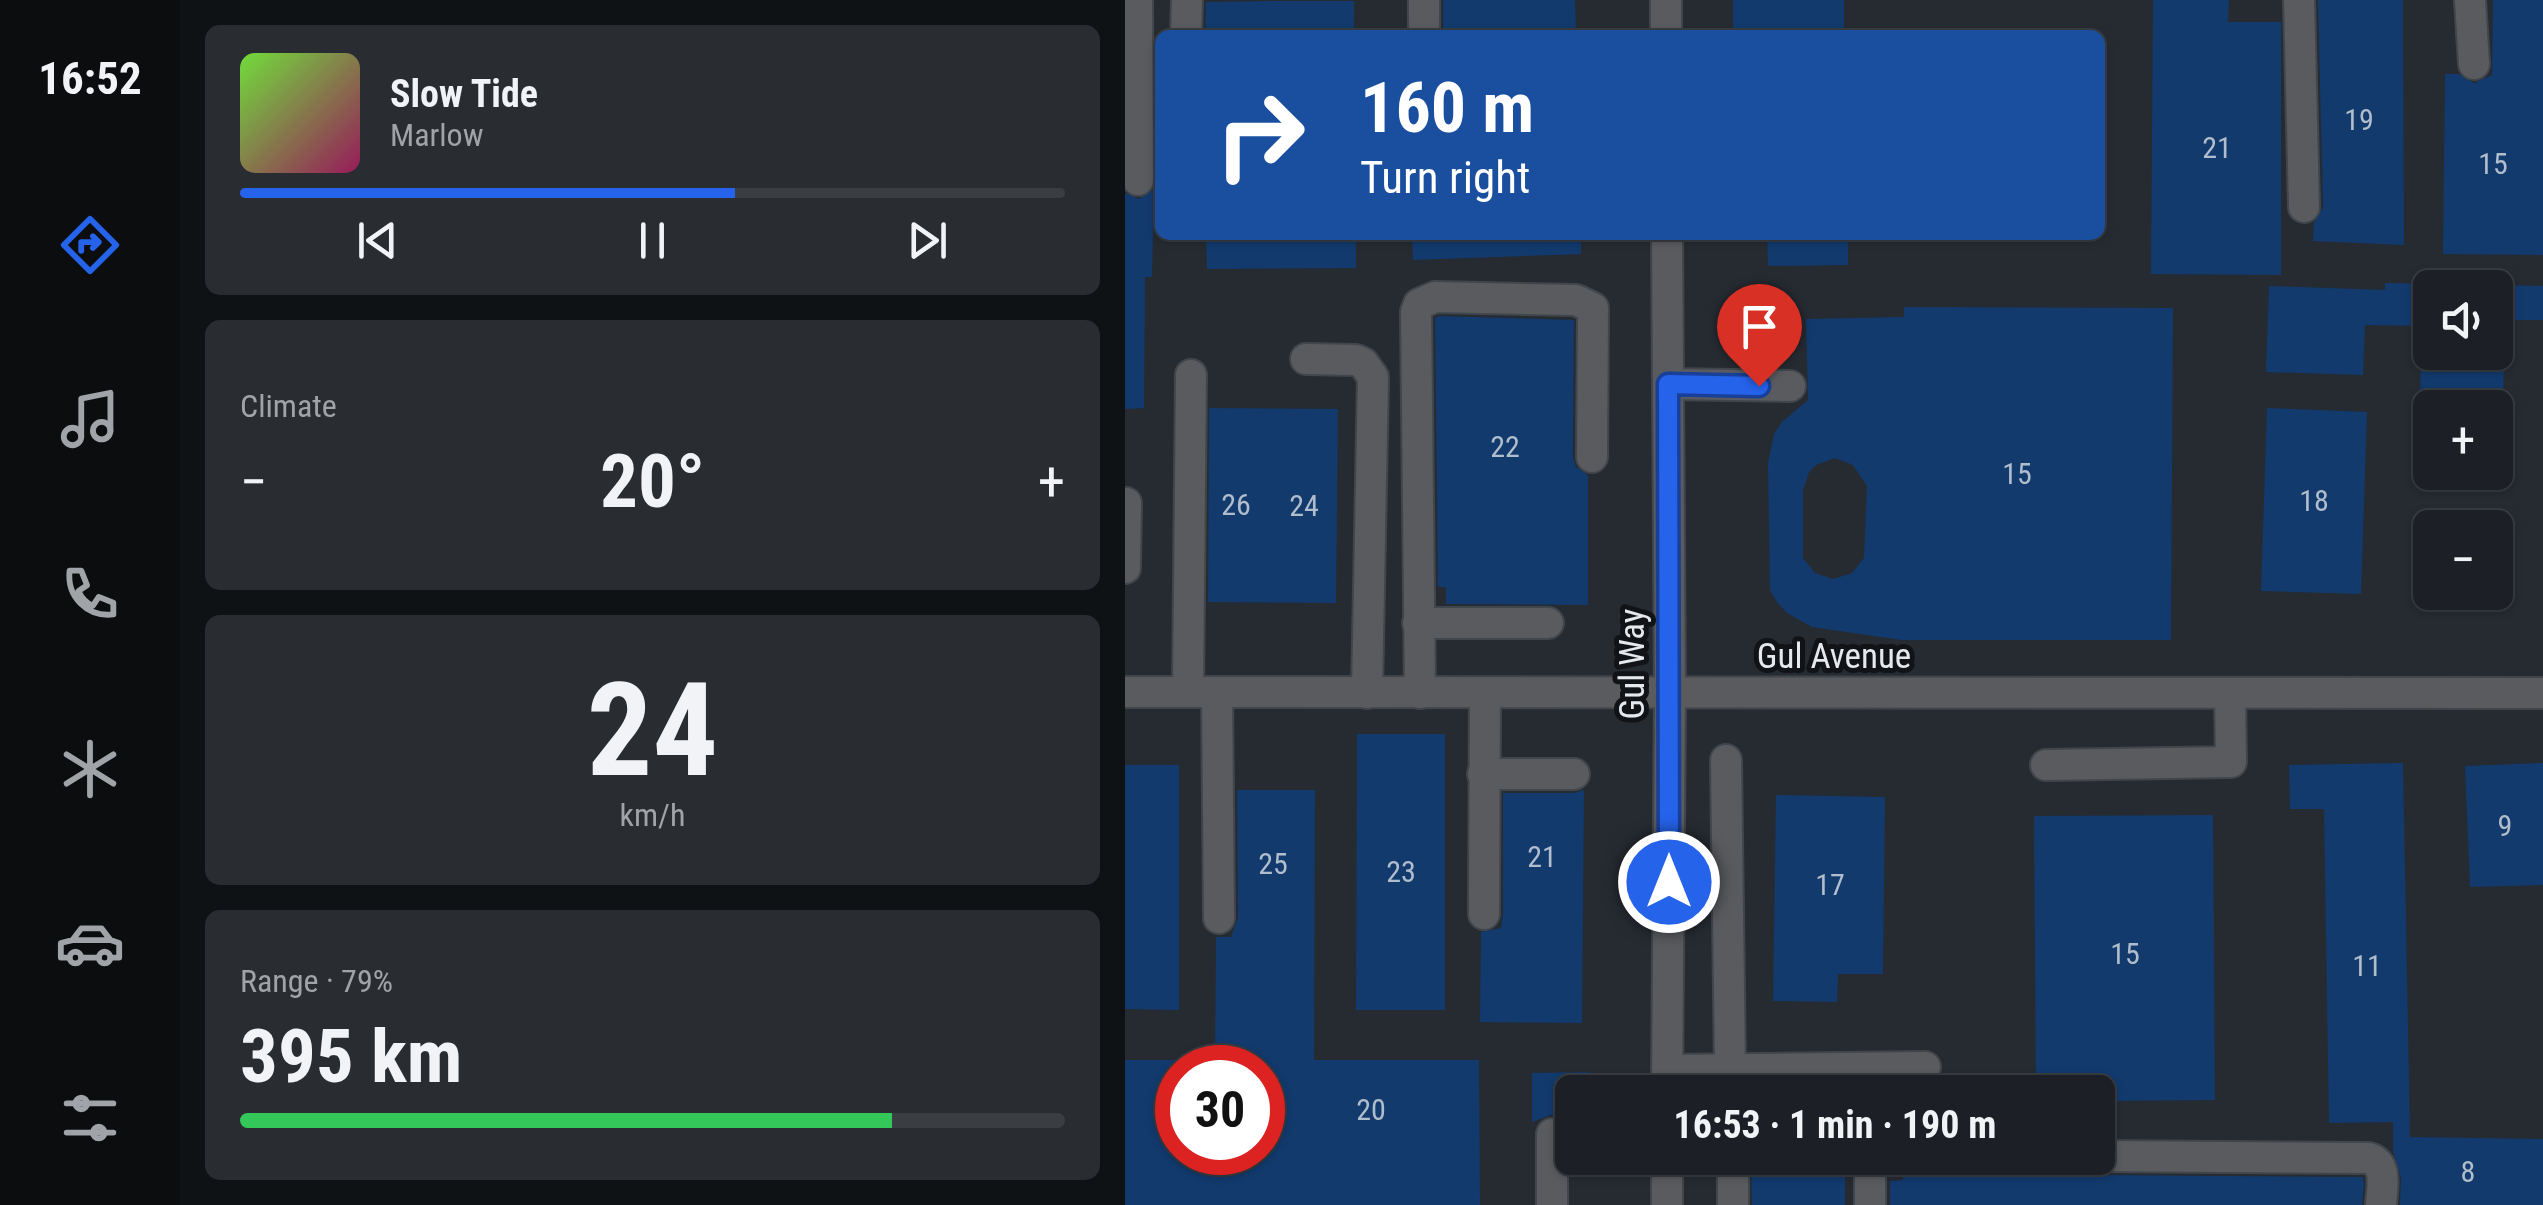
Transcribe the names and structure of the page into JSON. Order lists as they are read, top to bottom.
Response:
{
  "streets": {
    "street": ["Gul Avenue", "Gul Way"]
  },
  "crossings": [
    ["Gul Avenue", "Gul Way"]
  ],
  "house_numbers": [
    "19",
    "21",
    "15",
    "22",
    "15",
    "18",
    "26",
    "24",
    "9",
    "21",
    "25",
    "23",
    "17",
    "15",
    "11",
    "20",
    "8"
  ],
  "page": {
    "tabs": "16:52",
    "turn": ["160 m", "Turn right"],
    "song": ["Slow Tide", "Marlow"],
    "map_buttons": ["+", "−"],
    "tile": [
      "Climate",
      ["24", "km/h"],
      ["Range · 79%", "395 km"]
    ],
    "heat": ["−", "20°", "+"],
    "limit": "30",
    "trip": "16:53 · 1 min · 190 m"
  }
}
